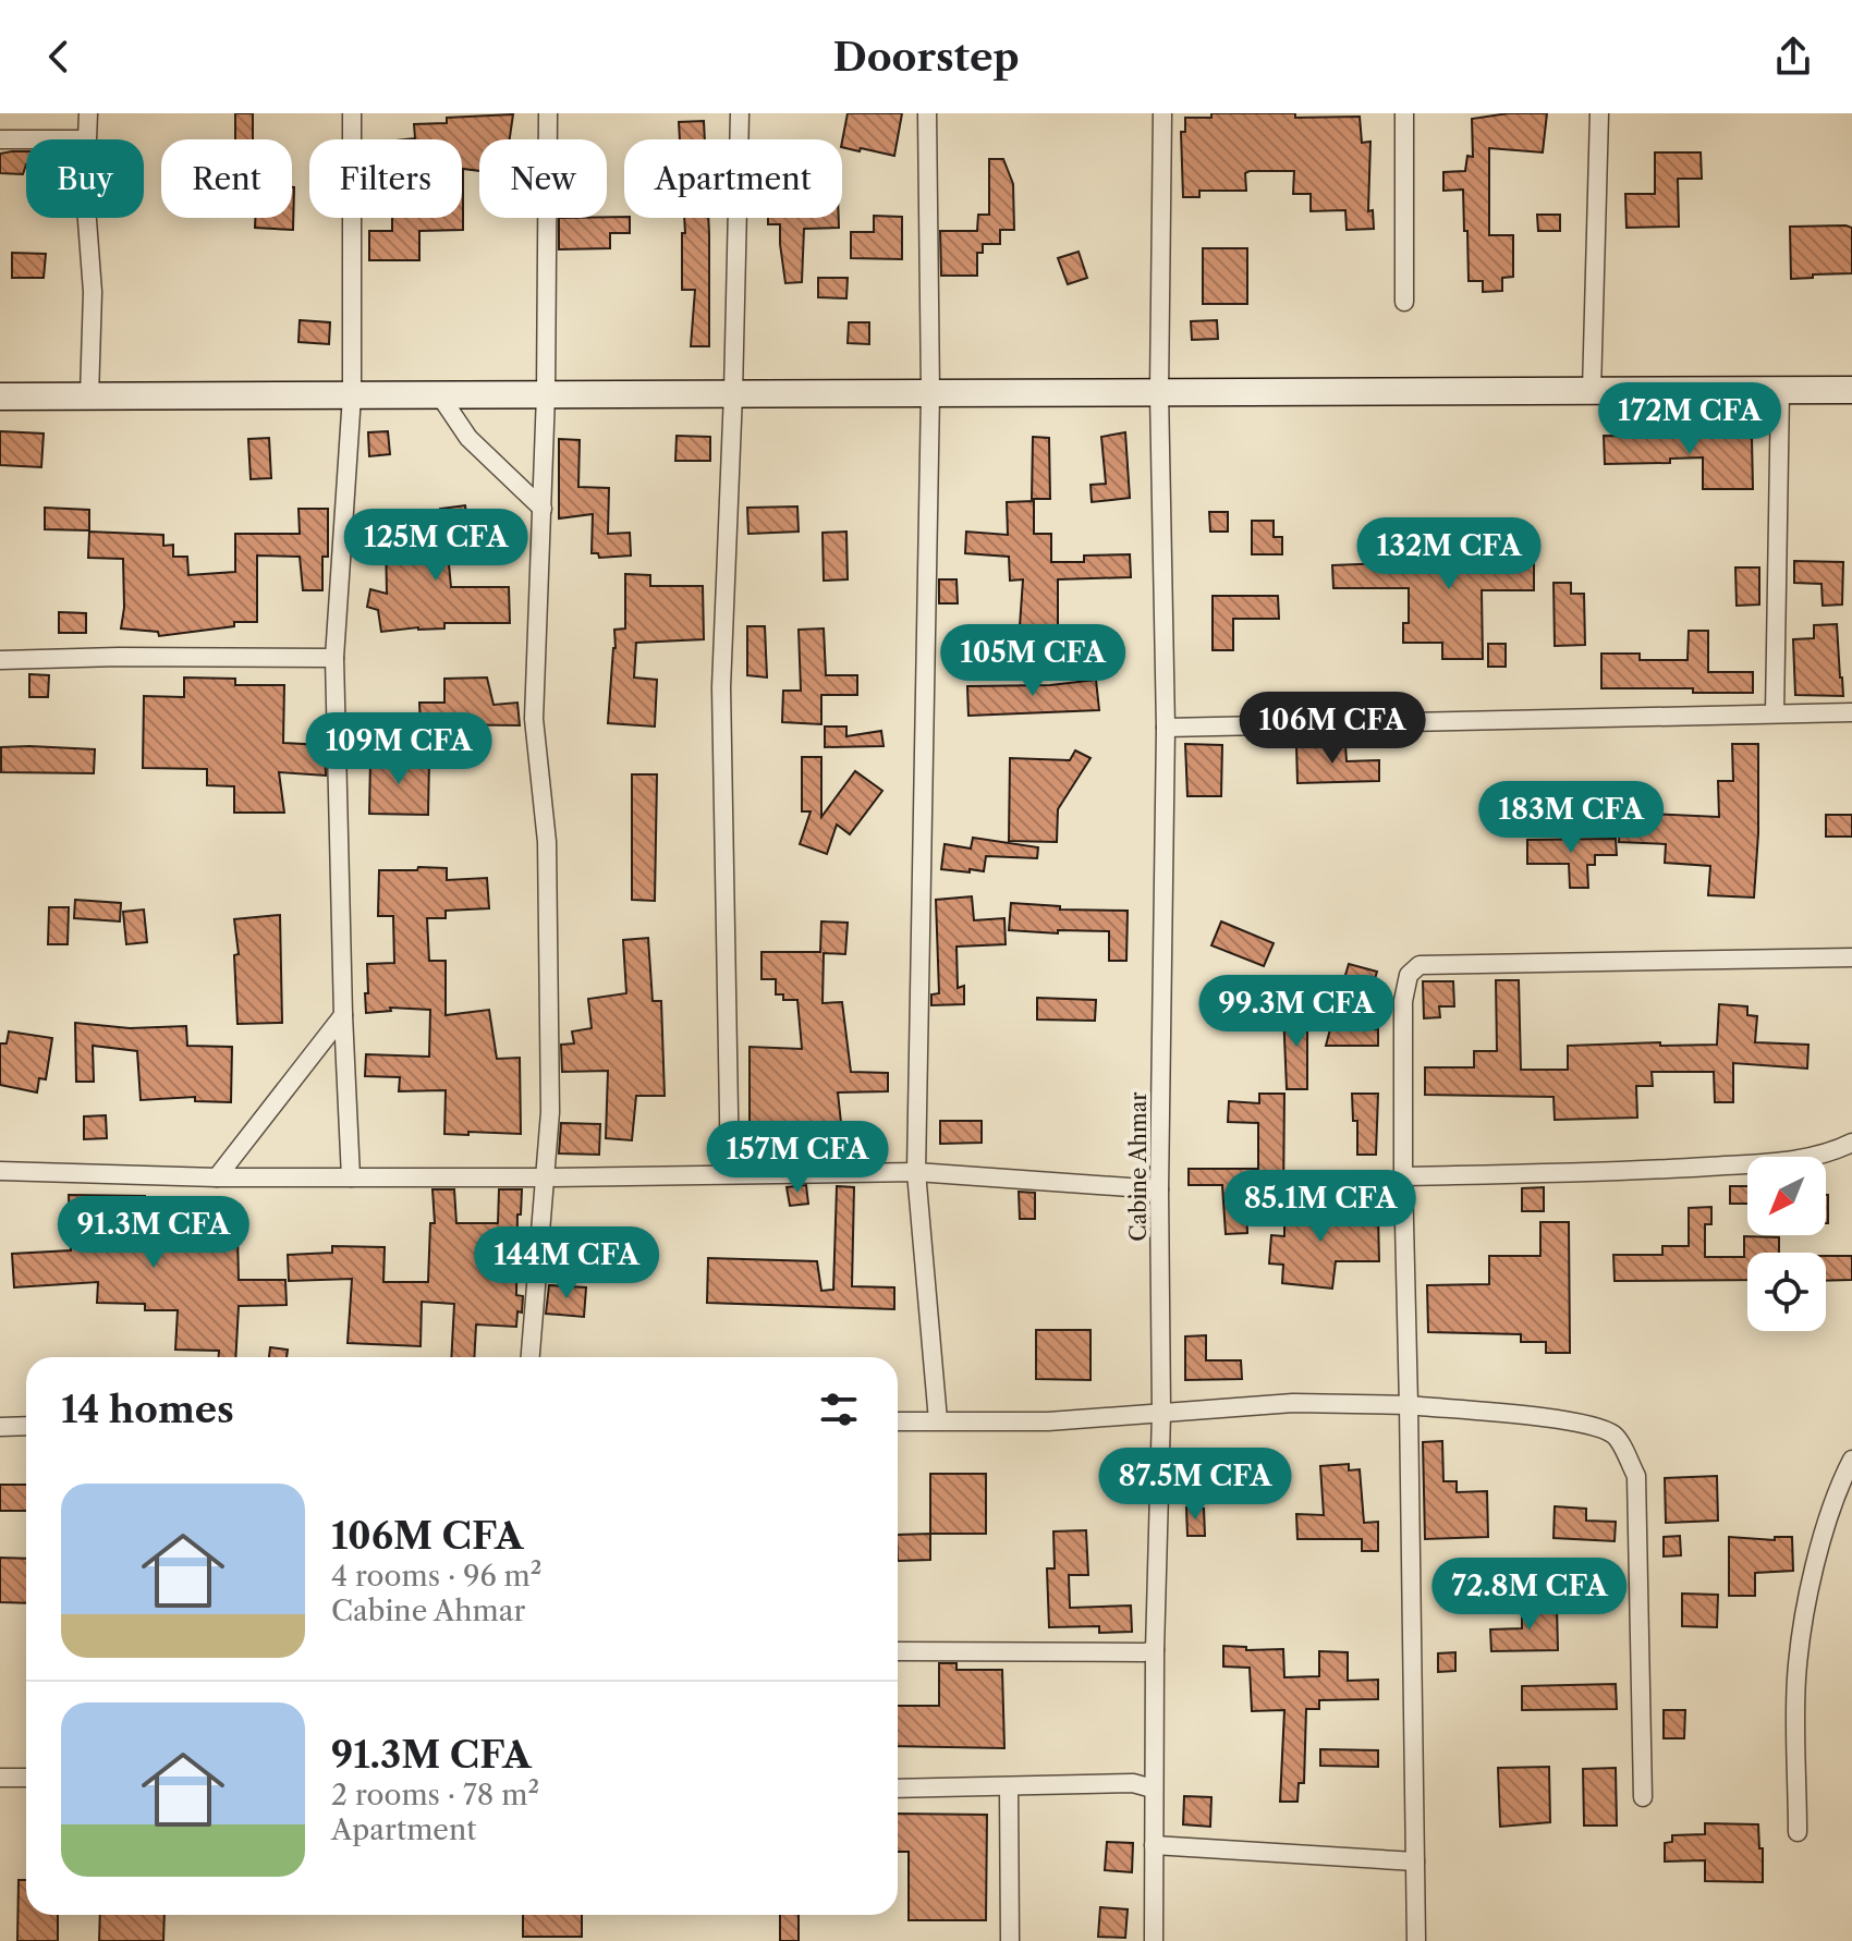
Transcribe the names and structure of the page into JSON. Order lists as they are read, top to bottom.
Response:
{
  "streets": {
    "street": ["Cabine Ahmar"]
  },
  "north": "bottom left",
  "page": {
    "header": "Doorstep",
    "chip": [
      "Buy",
      "Rent",
      "Filters",
      "New",
      "Apartment"
    ],
    "price": [
      "172M CFA",
      "125M CFA",
      "132M CFA",
      "105M CFA",
      "106M CFA",
      "109M CFA",
      "183M CFA",
      "99.3M CFA",
      "157M CFA",
      "85.1M CFA",
      "91.3M CFA",
      "144M CFA",
      "87.5M CFA",
      "72.8M CFA"
    ],
    "heading": "14 homes",
    "list": [
      {
        "name": "106M CFA",
        "note": "4 rooms · 96 m² · Cabine Ahmar"
      },
      {
        "name": "91.3M CFA",
        "note": "2 rooms · 78 m² · Apartment"
      }
    ]
  }
}
